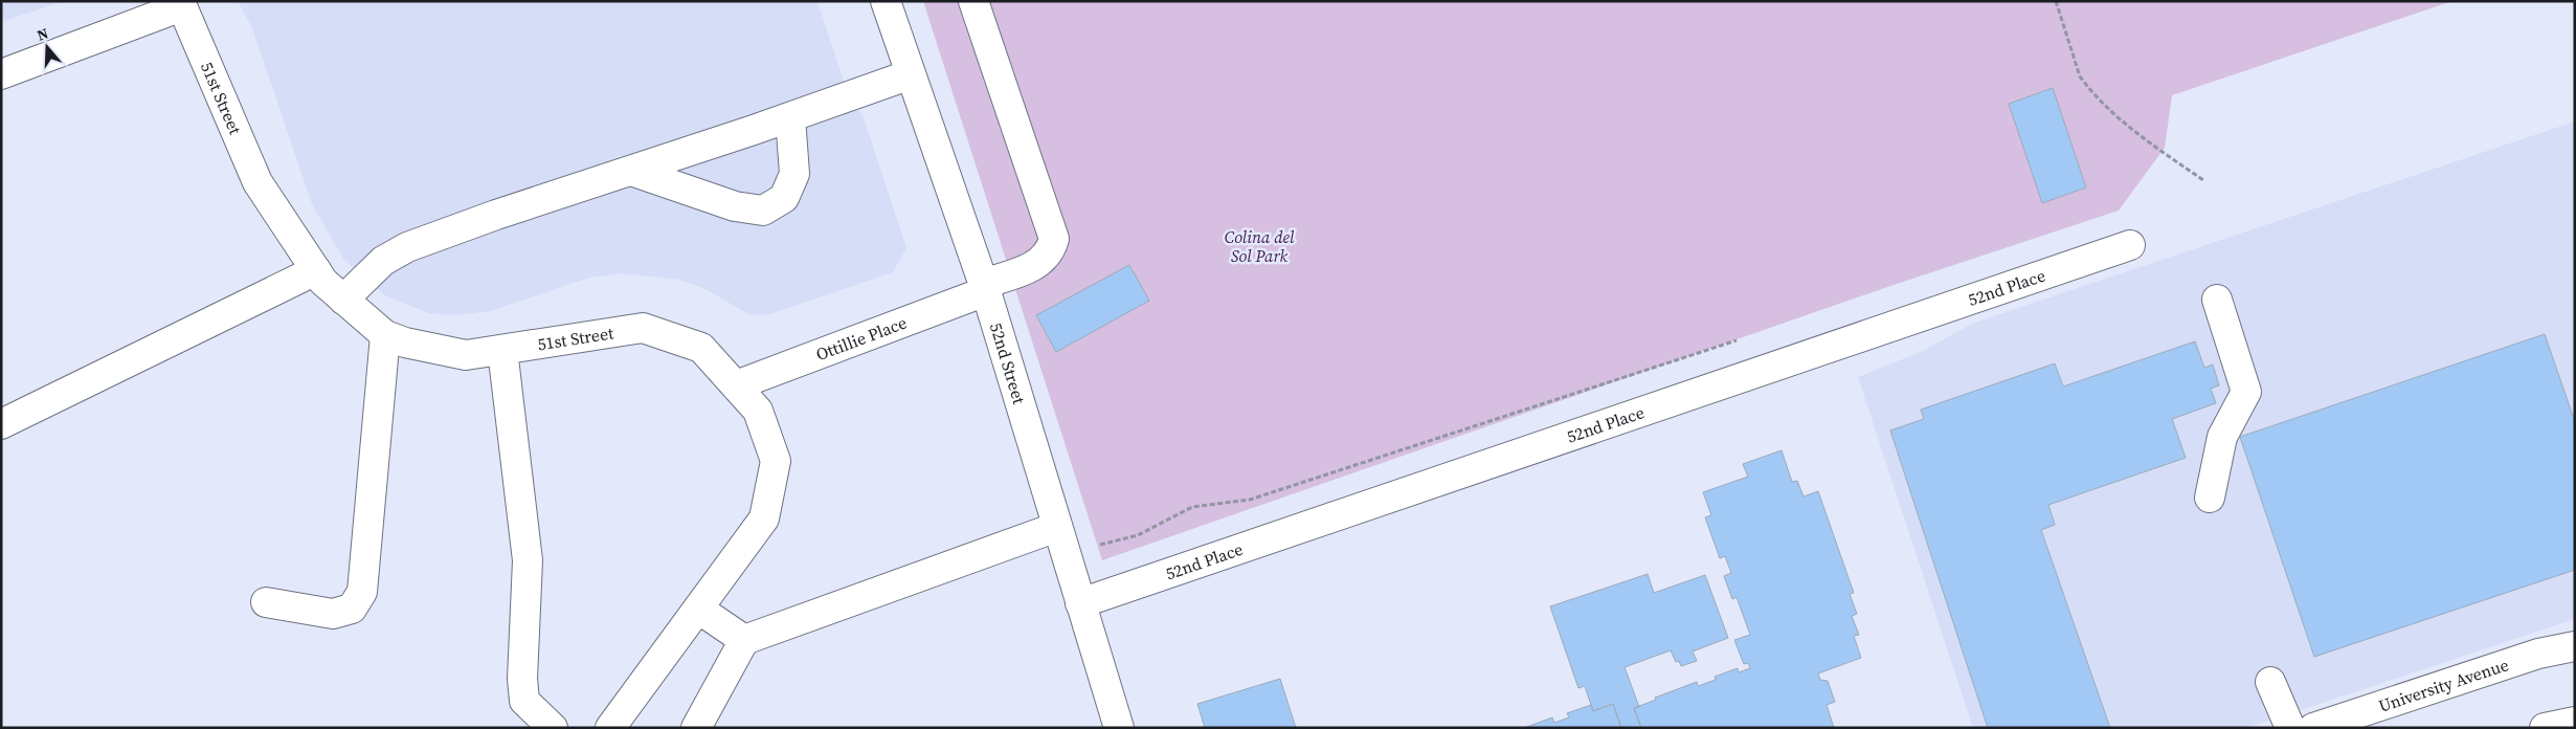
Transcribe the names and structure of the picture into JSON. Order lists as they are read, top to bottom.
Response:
{
  "streets": {
    "street": [
      "51st Street",
      "52nd Place",
      "Ottillie Place",
      "52nd Street",
      "University Avenue"
    ]
  },
  "crossings": [
    ["51st Street", "Ottillie Place"],
    ["52nd Place", "52nd Street"],
    ["Ottillie Place", "52nd Street"]
  ],
  "parks": ["Colina del Sol Park"],
  "north": "top"
}
